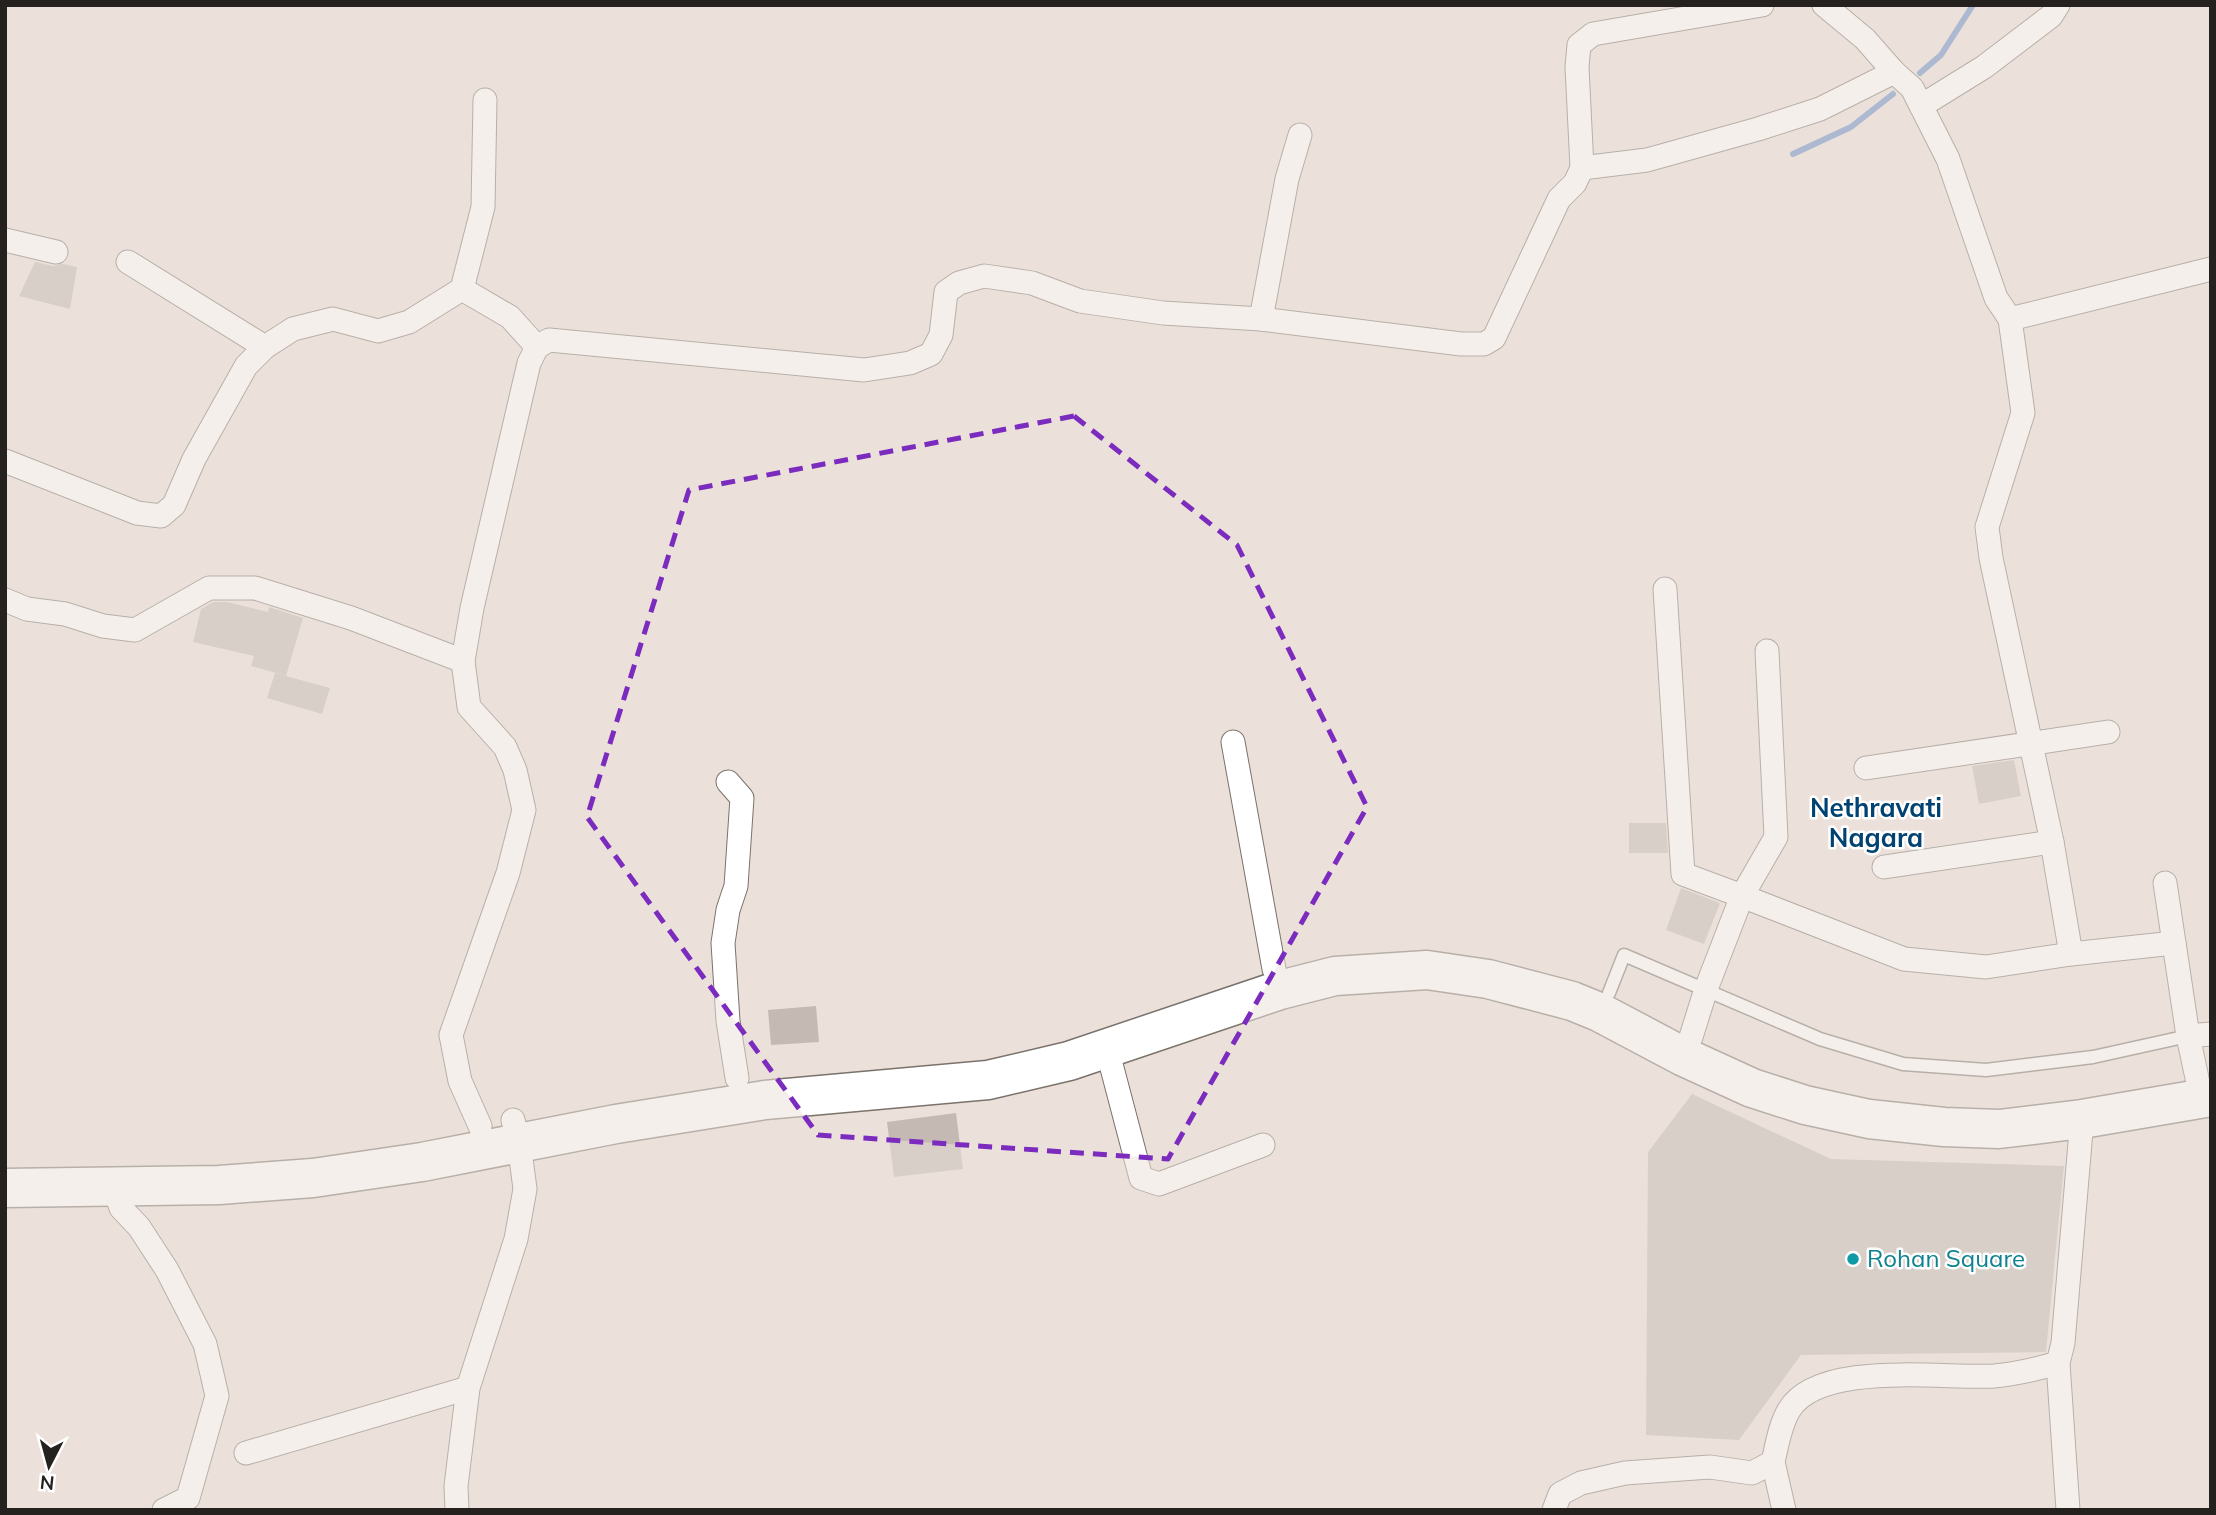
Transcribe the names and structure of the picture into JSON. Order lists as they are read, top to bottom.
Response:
{
  "districts": ["Nethravati Nagara"],
  "places": ["Rohan Square"],
  "north": "bottom"
}
